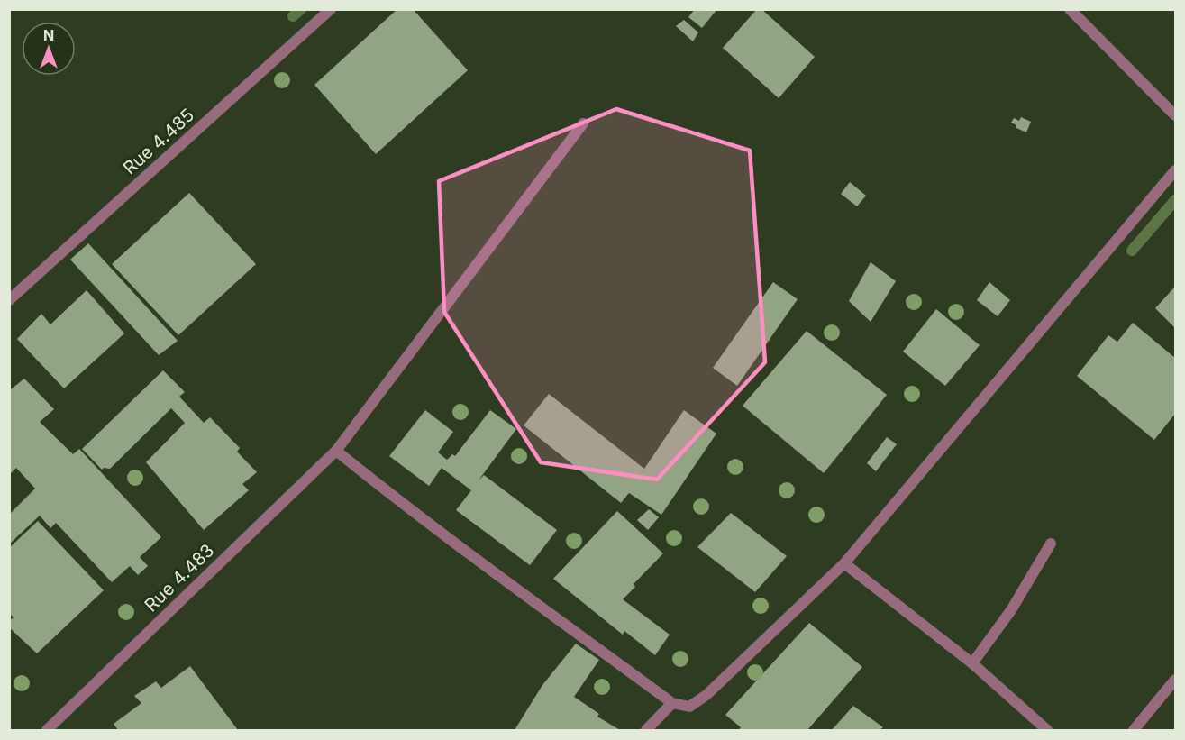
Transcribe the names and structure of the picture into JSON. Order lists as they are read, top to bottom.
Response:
{
  "streets": {
    "street": ["Rue 4.485", "Rue 4.483"]
  },
  "north": "top"
}
